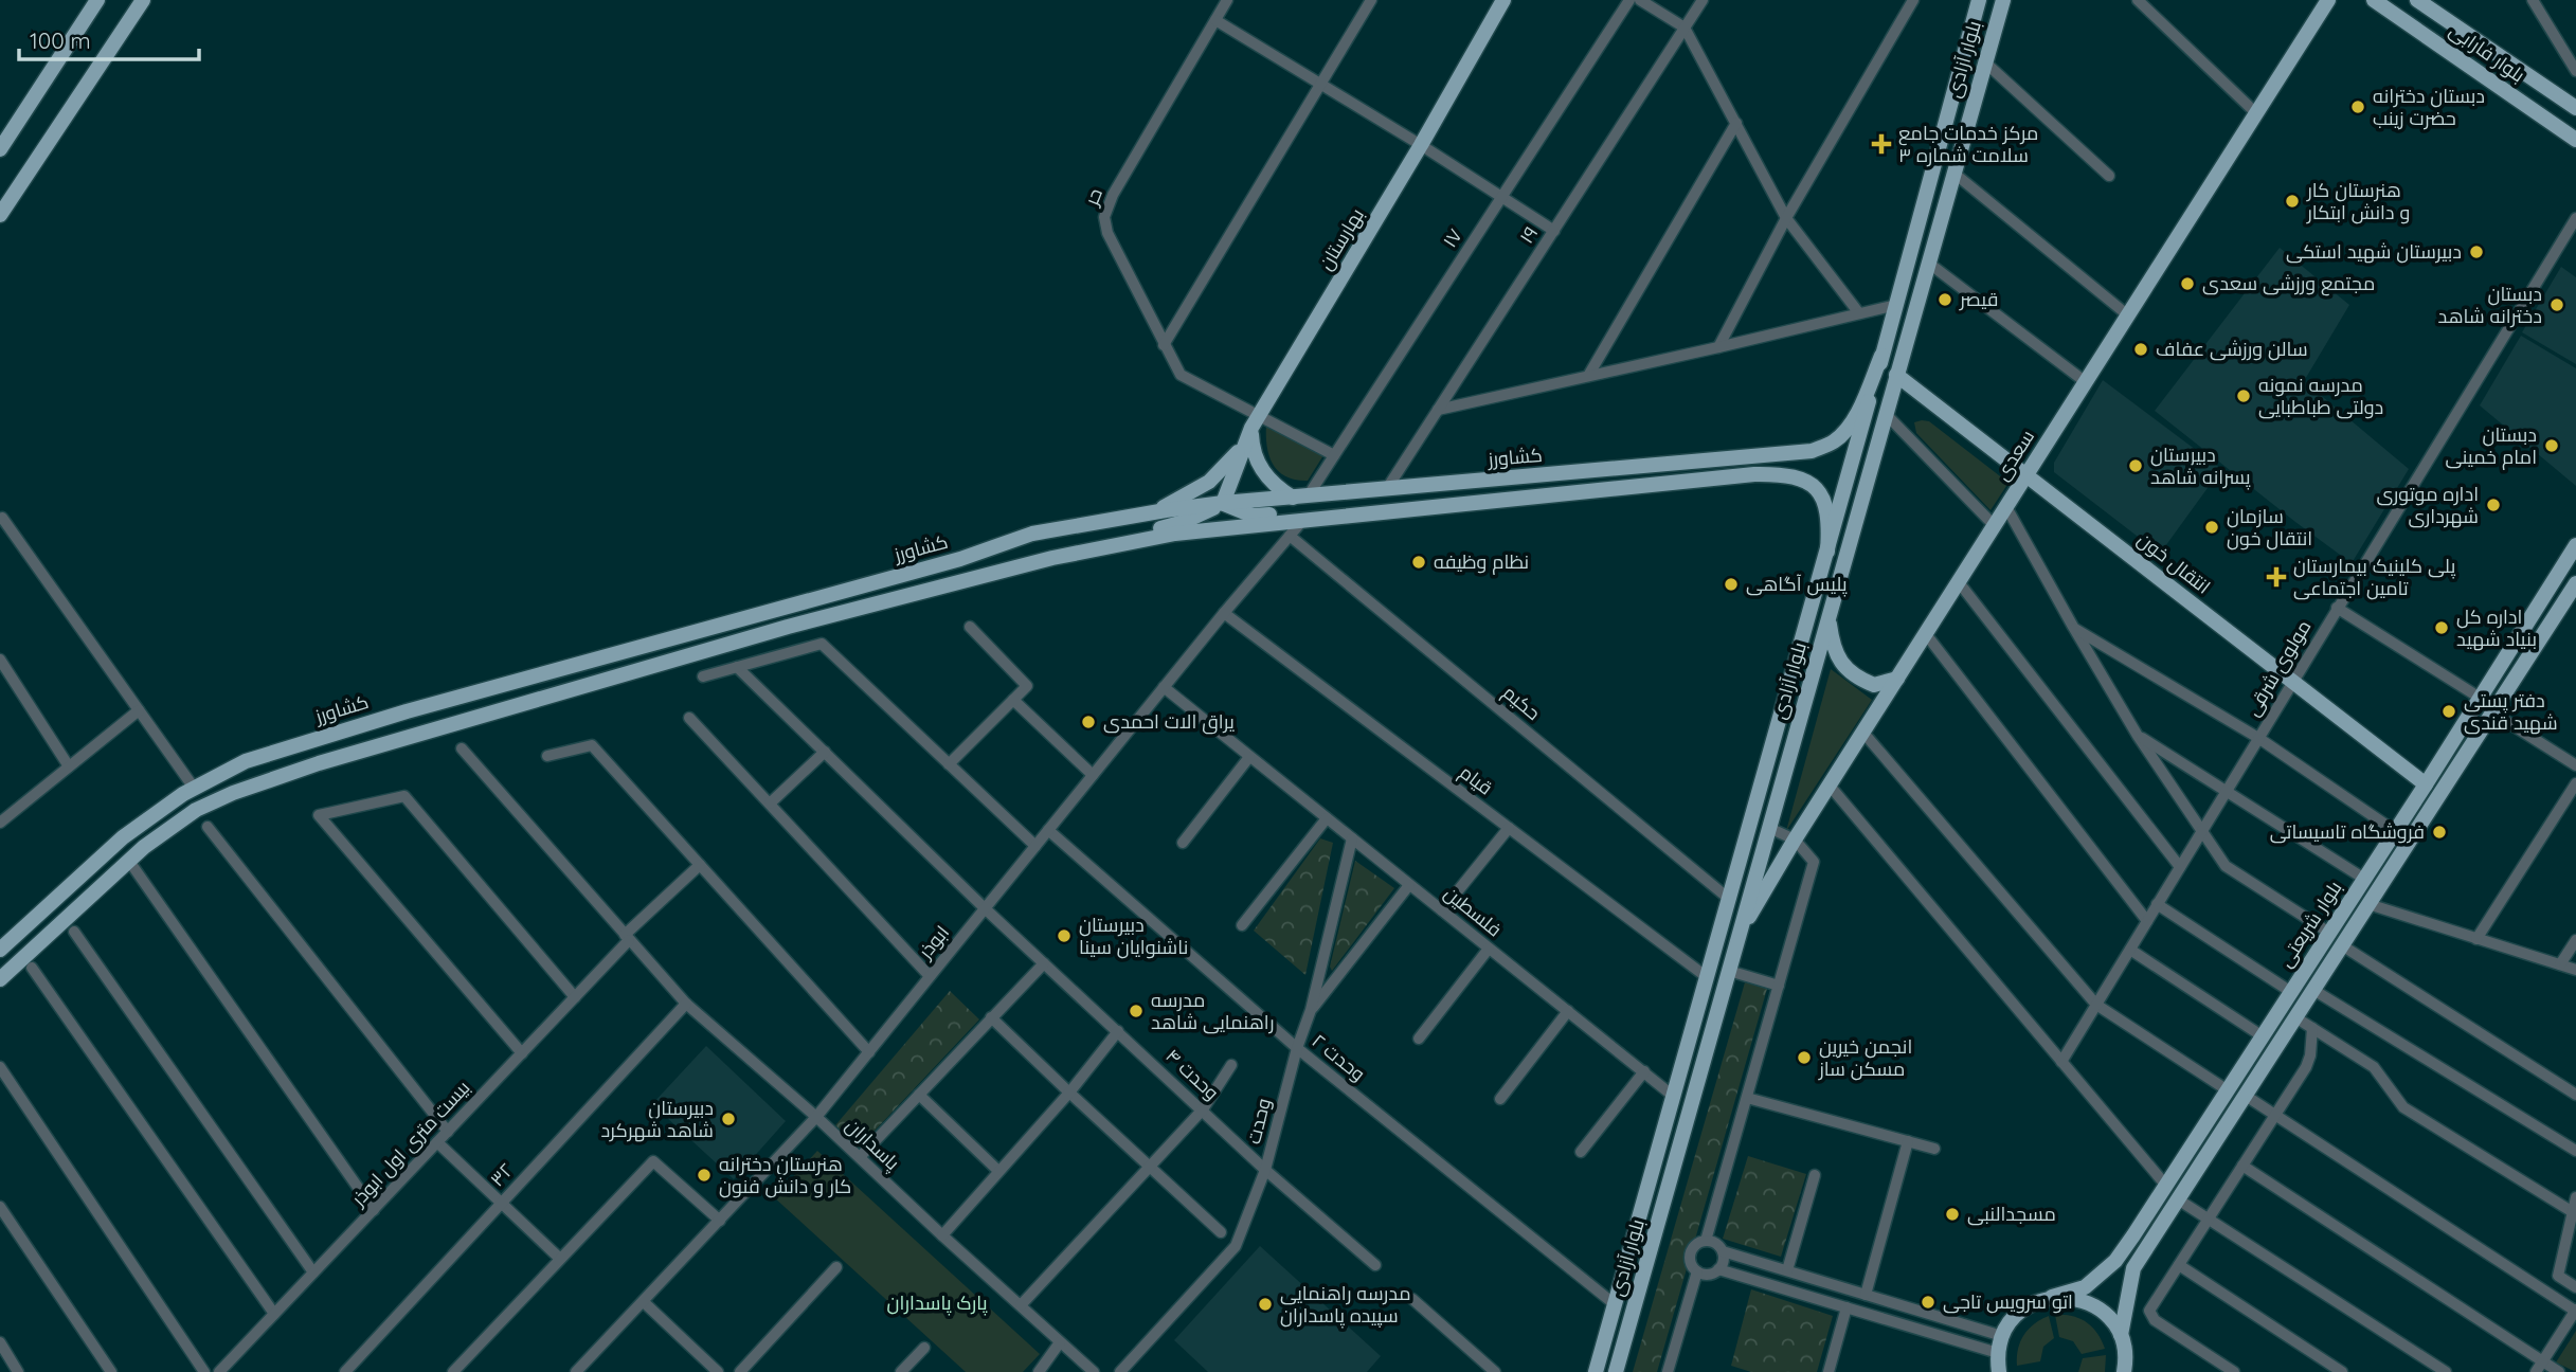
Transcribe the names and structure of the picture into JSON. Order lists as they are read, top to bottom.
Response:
{
  "streets": {
    "main road": [
      "بلوار فارابی",
      "بلوار آزادی",
      "بهارستان",
      "سعدی",
      "کشاورز",
      "انتقال خون",
      "بلوار شریعتی"
    ],
    "street": [
      "حر",
      "۱۹",
      "۱۷",
      "مولوی شرقی",
      "حکیم",
      "قیام",
      "فلسطین",
      "ابوذر",
      "وحدت ۲",
      "وحدت ۴",
      "وحدت",
      "بیست متری اول ابوذر",
      "پاسداران",
      "۳۲"
    ]
  },
  "crossings": [
    ["بلوار آزادی", "سعدی"],
    ["بلوار آزادی", "کشاورز"],
    ["بلوار آزادی", "انتقال خون"],
    ["بلوار آزادی", "حکیم"],
    ["بلوار آزادی", "قیام"],
    ["بلوار آزادی", "فلسطین"],
    ["بلوار آزادی", "وحدت ۲"],
    ["حر", "۱۷"],
    ["حر", "بهارستان"],
    ["۱۹", "کشاورز"],
    ["۱۷", "کشاورز"],
    ["بهارستان", "کشاورز"],
    ["سعدی", "انتقال خون"],
    ["انتقال خون", "مولوی شرقی"],
    ["انتقال خون", "بلوار شریعتی"],
    ["حکیم", "ابوذر"],
    ["قیام", "ابوذر"],
    ["فلسطین", "ابوذر"],
    ["فلسطین", "وحدت"],
    ["ابوذر", "وحدت ۲"],
    ["ابوذر", "وحدت ۴"],
    ["ابوذر", "پاسداران"],
    ["وحدت ۲", "وحدت"],
    ["وحدت ۴", "وحدت"],
    ["بیست متری اول ابوذر", "پاسداران"],
    ["پاسداران", "۳۲"]
  ],
  "parks": ["پارک پاسداران"],
  "places": {
    "other": [
      "دبستان دخترانه حضرت زینب",
      "هنرستان کار و دانش ابتکار",
      "دبیرستان شهید استکی",
      "مجتمع ورزشی سعدی",
      "قیصر",
      "دبستان دخترانه شاهد",
      "سالن ورزشی عفاف",
      "مدرسه نمونه دولتی طباطبایی",
      "دبستان امام خمینی",
      "دبیرستان پسرانه شاهد",
      "اداره موتوری شهرداری",
      "سازمان انتقال خون",
      "نظام وظیفه",
      "پلیس آگاهی",
      "اداره کل بنیاد شهید",
      "دفتر پستی شهید قندی",
      "یراق الات احمدی",
      "فروشگاه تاسیساتی",
      "دبیرستان ناشنوایان سینا",
      "مدرسه راهنمایی شاهد",
      "انجمن خیرین مسکن ساز",
      "دبیرستان‌ شاهد شهرکرد",
      "هنرستان دخترانه کار و دانش فنون",
      "مسجدالنبی",
      "اتو سرویس تاجی",
      "مدرسه راهنمایی سپیده پاسداران"
    ],
    "health": ["مرکز خدمات جامع سلامت شماره ۳", "پلی کلینیک بیمارستان تامین اجتماعی"]
  },
  "scale_bar": "100 m"
}
